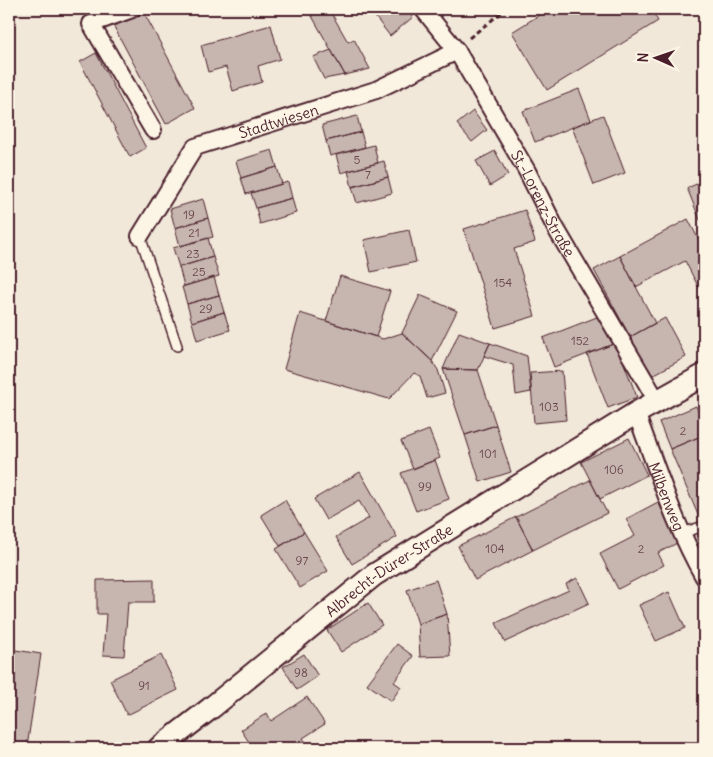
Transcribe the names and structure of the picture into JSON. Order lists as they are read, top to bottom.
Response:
{
  "streets": {
    "street": [
      "Stadtwiesen",
      "St.-Lorenz-Straße",
      "Milbenweg",
      "Albrecht-Dürer-Straße"
    ]
  },
  "crossings": [
    ["Stadtwiesen", "St.-Lorenz-Straße"],
    ["St.-Lorenz-Straße", "Albrecht-Dürer-Straße"],
    ["Milbenweg", "Albrecht-Dürer-Straße"]
  ],
  "house_numbers": [
    "5",
    "7",
    "19",
    "21",
    "23",
    "25",
    "154",
    "29",
    "152",
    "103",
    "2",
    "101",
    "106",
    "99",
    "104",
    "2",
    "97",
    "98",
    "91"
  ],
  "north": "left"
}
